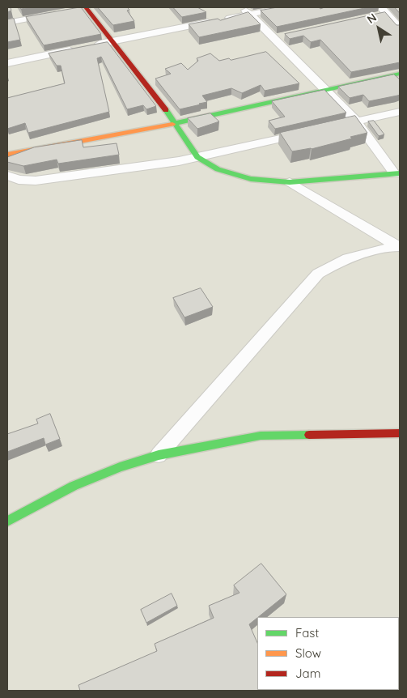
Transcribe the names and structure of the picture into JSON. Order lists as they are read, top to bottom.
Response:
{
  "legend": ["Fast", "Slow", "Jam"],
  "north": "top left"
}
